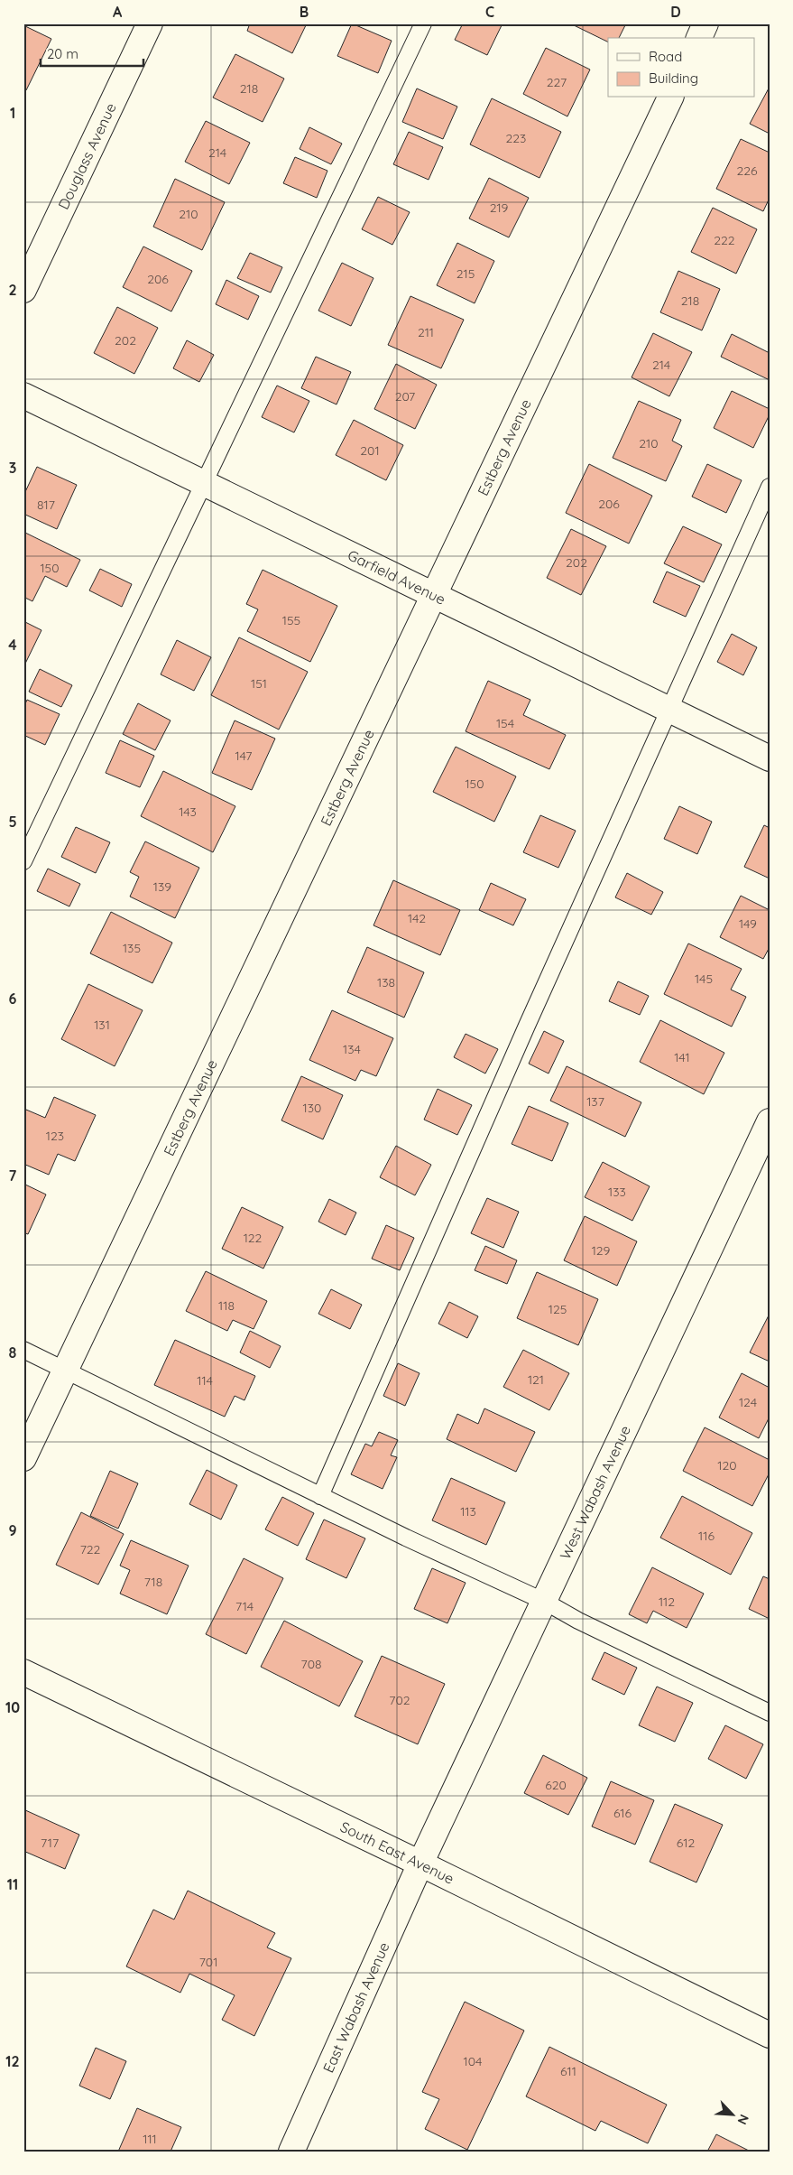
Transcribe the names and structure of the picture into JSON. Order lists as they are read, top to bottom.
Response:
{
  "streets": {
    "street": [
      "Douglass Avenue",
      "Estberg Avenue",
      "Garfield Avenue",
      "West Wabash Avenue",
      "South East Avenue",
      "East Wabash Avenue"
    ]
  },
  "crossings": [
    ["Estberg Avenue", "Garfield Avenue"],
    ["West Wabash Avenue", "South East Avenue"],
    ["West Wabash Avenue", "East Wabash Avenue"],
    ["South East Avenue", "East Wabash Avenue"]
  ],
  "house_numbers": [
    "227",
    "218",
    "223",
    "214",
    "226",
    "219",
    "210",
    "222",
    "215",
    "206",
    "218",
    "211",
    "202",
    "214",
    "207",
    "210",
    "201",
    "206",
    "817",
    "202",
    "150",
    "155",
    "151",
    "154",
    "147",
    "150",
    "143",
    "139",
    "142",
    "149",
    "135",
    "145",
    "138",
    "131",
    "134",
    "141",
    "137",
    "130",
    "123",
    "133",
    "122",
    "129",
    "118",
    "125",
    "121",
    "114",
    "124",
    "120",
    "113",
    "116",
    "722",
    "718",
    "112",
    "714",
    "708",
    "702",
    "620",
    "616",
    "717",
    "612",
    "701",
    "104",
    "611",
    "111"
  ],
  "legend": ["Road", "Building"],
  "scale_bar": "20 m",
  "north": "bottom right",
  "grid": {
    "columns": [
      "A",
      "B",
      "C",
      "D"
    ],
    "rows": [
      "1",
      "2",
      "3",
      "4",
      "5",
      "6",
      "7",
      "8",
      "9",
      "10",
      "11",
      "12"
    ]
  }
}
